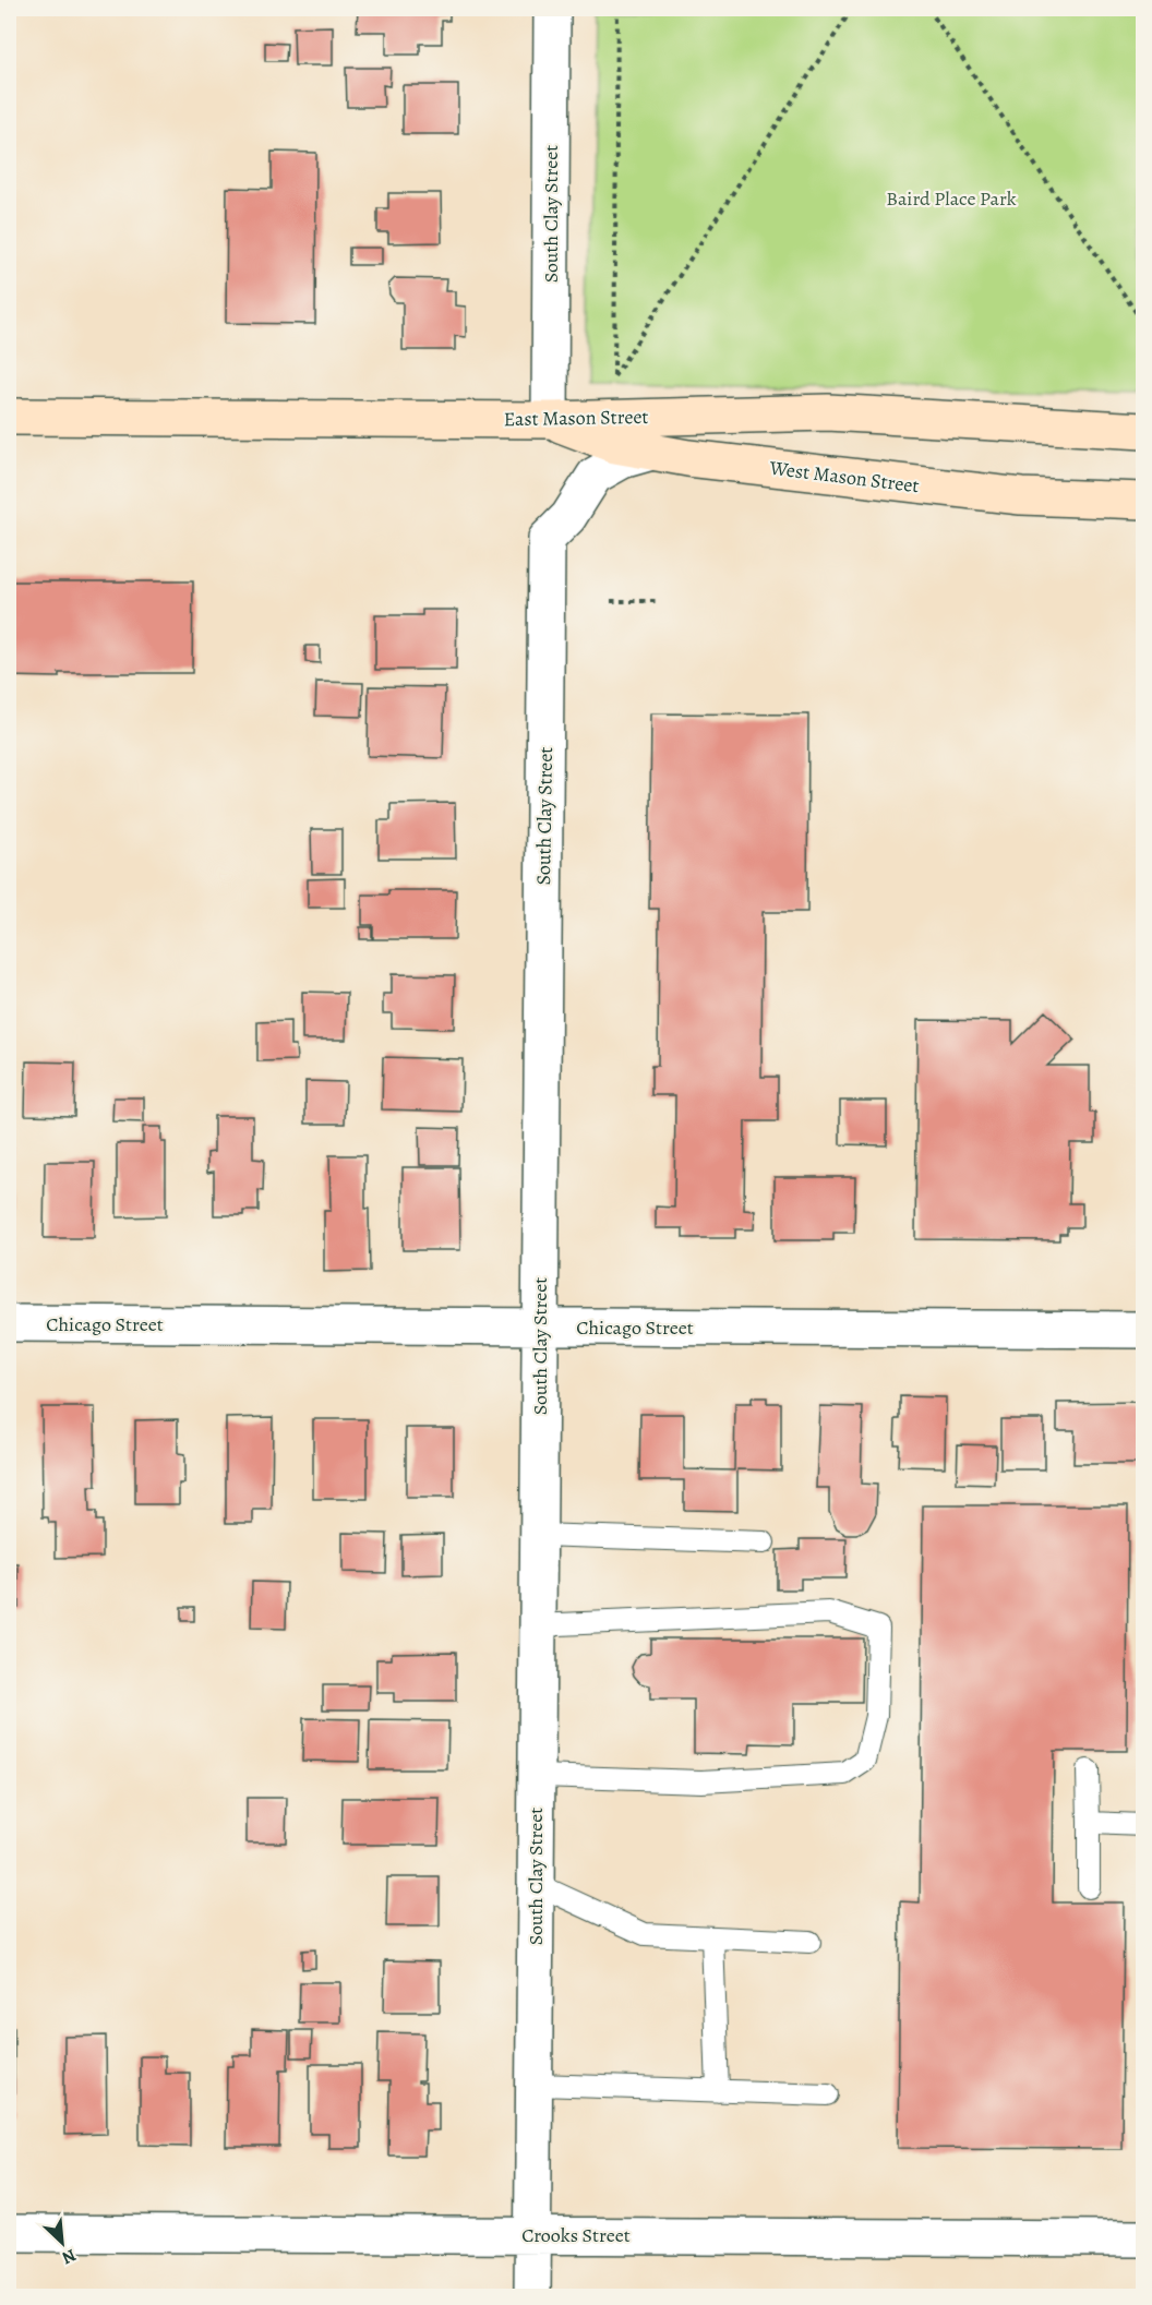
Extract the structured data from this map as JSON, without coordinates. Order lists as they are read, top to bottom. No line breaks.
{"streets":{"main road":["East Mason Street","West Mason Street"],"street":["South Clay Street","Chicago Street","Crooks Street"]},"crossings":[["South Clay Street","East Mason Street"],["South Clay Street","West Mason Street"],["South Clay Street","Chicago Street"],["South Clay Street","Crooks Street"],["East Mason Street","West Mason Street"]],"parks":["Baird Place Park"],"north":"bottom right"}
